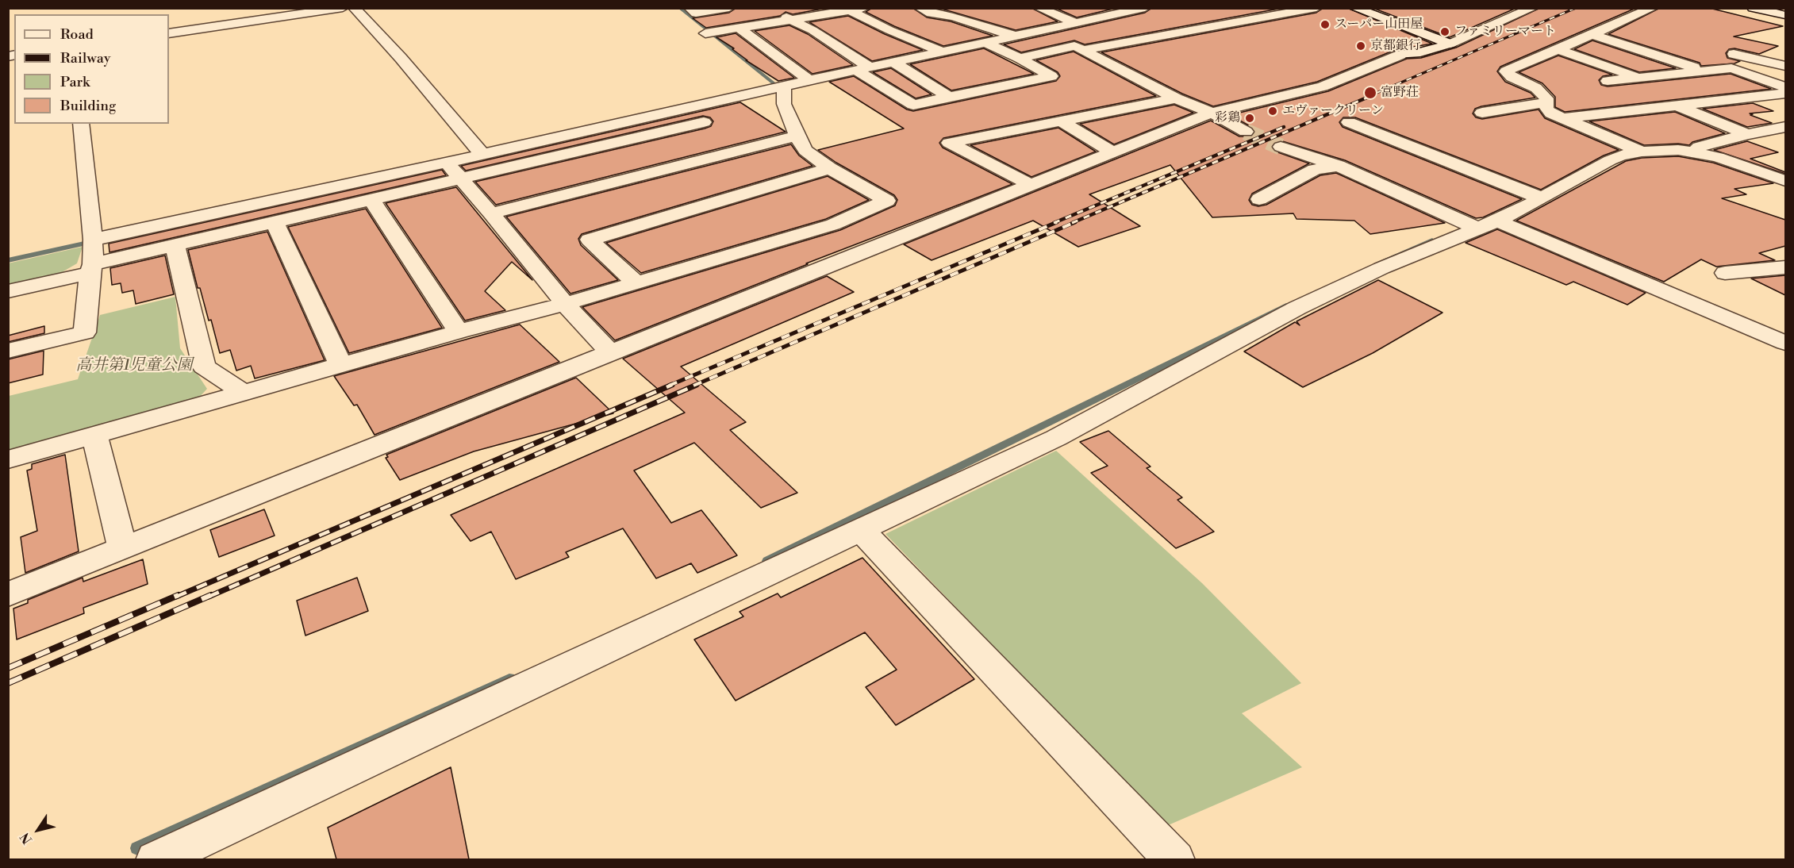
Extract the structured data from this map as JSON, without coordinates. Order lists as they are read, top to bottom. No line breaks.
{"parks":["高井第1児童公園"],"places":["スーパー山田屋","ファミリーマート","京都銀行","富野荘","エヴァークリーン","彩鶏"],"legend":["Road","Railway","Park","Building"],"north":"bottom left"}
